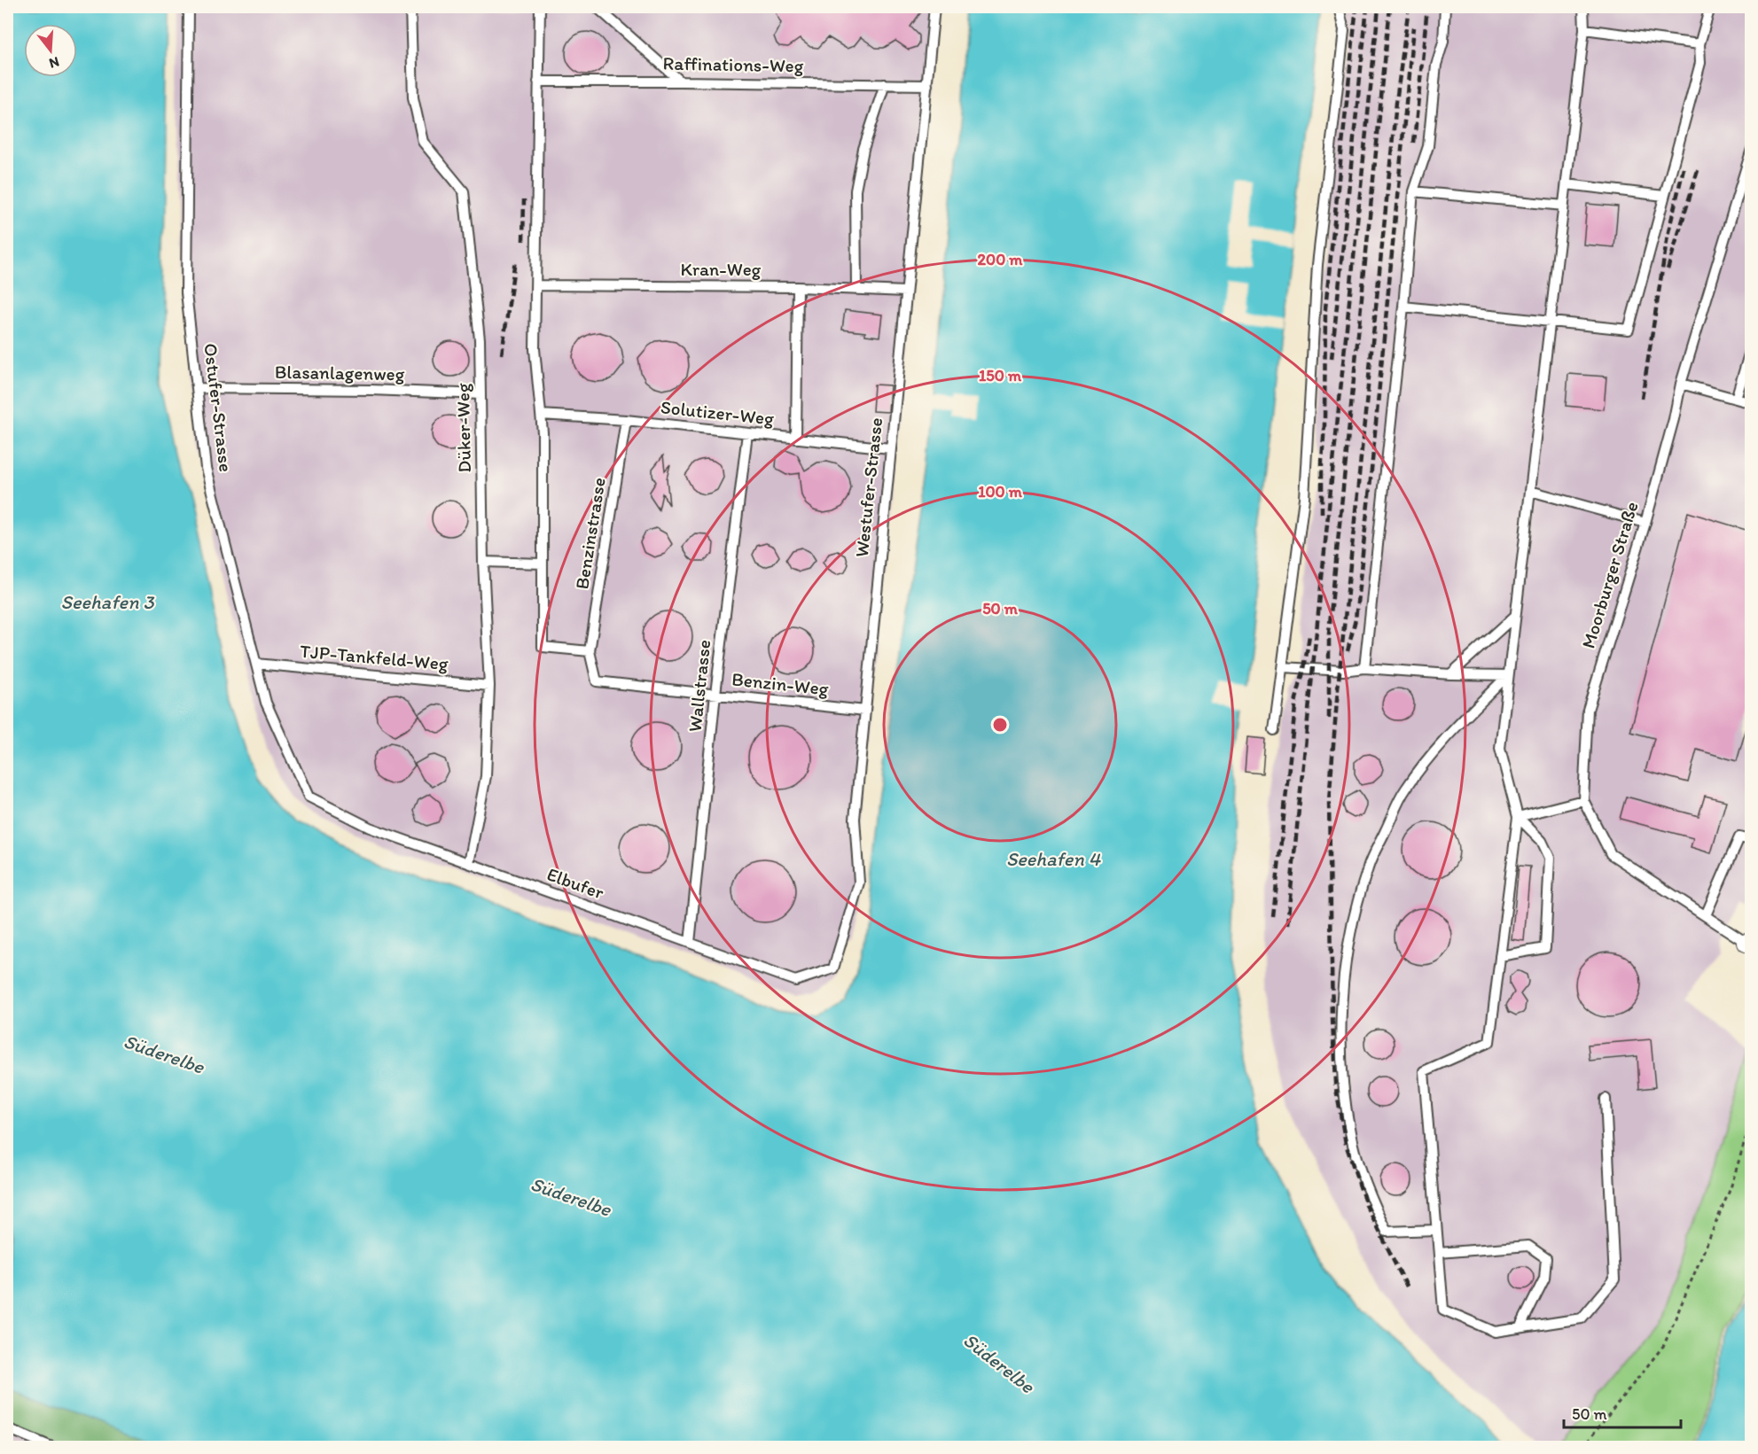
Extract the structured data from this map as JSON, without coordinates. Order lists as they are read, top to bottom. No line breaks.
{"streets":{"lane":["Raffinations-Weg","Kran-Weg","Blasanlagenweg","Ostufer-Strasse","Solutizer-Weg","Düker-Weg","Westufer-Strasse","Benzinstrasse","Moorburger Straße","TJP-Tankfeld-Weg","Benzin-Weg","Wallstrasse","Elbufer"]},"crossings":[["Raffinations-Weg","Westufer-Strasse"],["Kran-Weg","Westufer-Strasse"],["Blasanlagenweg","Ostufer-Strasse"],["Blasanlagenweg","Düker-Weg"],["Ostufer-Strasse","TJP-Tankfeld-Weg"],["Ostufer-Strasse","Elbufer"],["Solutizer-Weg","Westufer-Strasse"],["Solutizer-Weg","Benzinstrasse"],["Solutizer-Weg","Wallstrasse"],["Düker-Weg","TJP-Tankfeld-Weg"],["Düker-Weg","Elbufer"],["Westufer-Strasse","Benzin-Weg"],["Westufer-Strasse","Elbufer"],["Benzinstrasse","Benzin-Weg"],["Benzin-Weg","Wallstrasse"],["Wallstrasse","Elbufer"]],"water":["Seehafen 3","Seehafen 4","Süderelbe"],"scale_bar":"50 m","north":"bottom","rings":["200 m","150 m","100 m","50 m"]}
